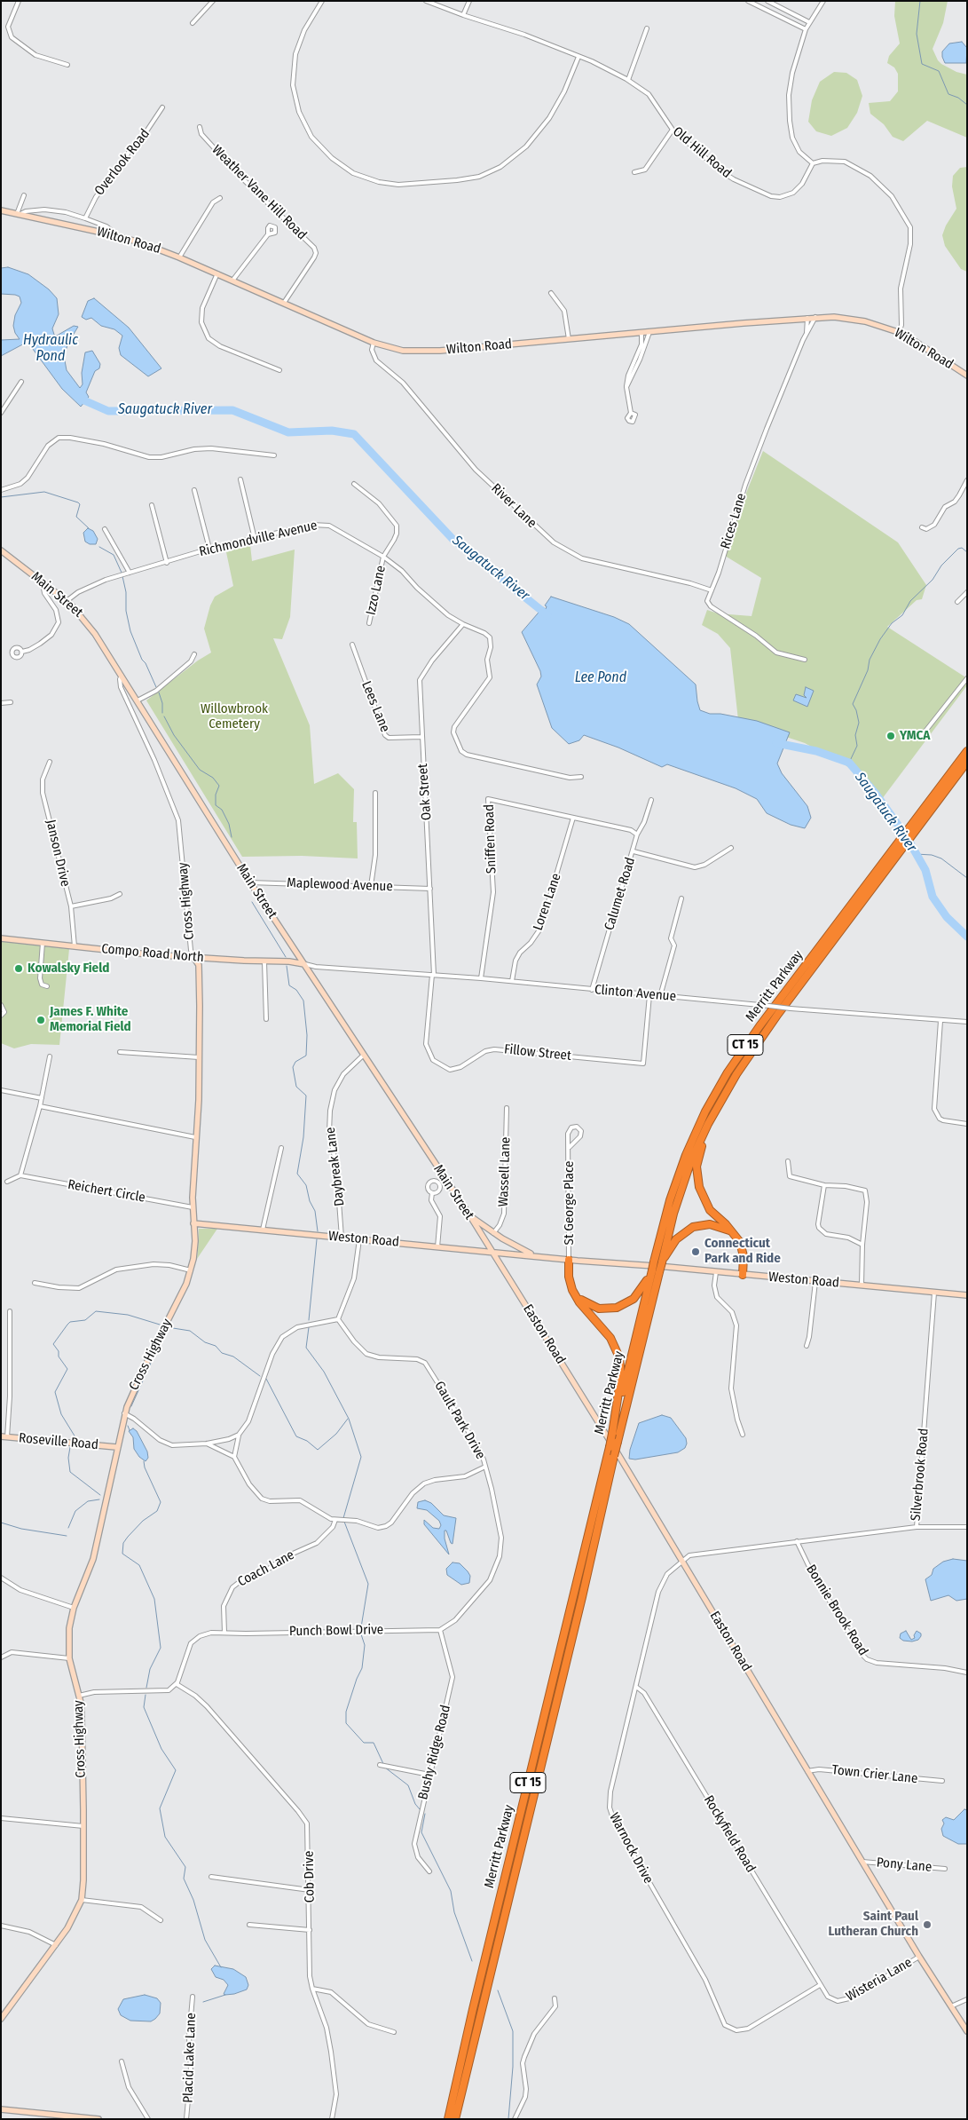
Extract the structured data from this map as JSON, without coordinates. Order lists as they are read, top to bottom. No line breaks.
{"streets":{"highway":["Merritt Parkway","CT 15"],"main road":["Wilton Road","Main Street","Cross Highway","Compo Road North","Weston Road","Easton Road","Roseville Road"],"street":["Old Hill Road","Overlook Road","Weather Vane Hill Road","River Lane","Rices Lane","Richmondville Avenue","Izzo Lane","Lees Lane","Oak Street","Sniffen Road","Janson Drive","Maplewood Avenue","Calumet Road","Loren Lane","Clinton Avenue","Fillow Street","Daybreak Lane","Wassell Lane","Reichert Circle","St George Place","Gault Park Drive","Silverbrook Road","Coach Lane","Bonnie Brook Road","Punch Bowl Drive","Bushy Ridge Road","Town Crier Lane","Rockyfield Road","Warnock Drive","Pony Lane","Cob Drive","Wisteria Lane","Placid Lake Lane"]},"crossings":[["Weather Vane Hill Road","Wilton Road"],["Wilton Road","River Lane"],["Wilton Road","Rices Lane"],["River Lane","Rices Lane"],["Richmondville Avenue","Izzo Lane"],["Richmondville Avenue","Main Street"],["Richmondville Avenue","Oak Street"],["Main Street","Maplewood Avenue"],["Main Street","Cross Highway"],["Main Street","Compo Road North"],["Main Street","Clinton Avenue"],["Main Street","Daybreak Lane"],["Main Street","Weston Road"],["Main Street","Easton Road"],["Lees Lane","Oak Street"],["Oak Street","Maplewood Avenue"],["Oak Street","Clinton Avenue"],["Oak Street","Fillow Street"],["Sniffen Road","Calumet Road"],["Sniffen Road","Loren Lane"],["Sniffen Road","Clinton Avenue"],["Janson Drive","Compo Road North"],["Calumet Road","Clinton Avenue"],["Cross Highway","Compo Road North"],["Cross Highway","Reichert Circle"],["Cross Highway","Weston Road"],["Cross Highway","Roseville Road"],["Loren Lane","Clinton Avenue"],["Compo Road North","Clinton Avenue"],["Clinton Avenue","Fillow Street"],["Daybreak Lane","Weston Road"],["Wassell Lane","Weston Road"],["St George Place","Weston Road"],["Weston Road","Easton Road"],["Weston Road","Silverbrook Road"],["Easton Road","Silverbrook Road"],["Easton Road","Town Crier Lane"],["Easton Road","Warnock Drive"],["Easton Road","Pony Lane"],["Easton Road","Wisteria Lane"],["Gault Park Drive","Coach Lane"],["Silverbrook Road","Bonnie Brook Road"],["Silverbrook Road","Warnock Drive"],["Coach Lane","Punch Bowl Drive"],["Punch Bowl Drive","Bushy Ridge Road"],["Punch Bowl Drive","Cob Drive"],["Rockyfield Road","Warnock Drive"],["Rockyfield Road","Wisteria Lane"],["Warnock Drive","Wisteria Lane"]],"water":["Hydraulic Pond","Saugatuck River","Lee Pond"],"parks":["Willowbrook Cemetery"],"places":["YMCA","Kowalsky Field","James F. White Memorial Field","Connecticut Park and Ride","Saint Paul Lutheran Church"]}
